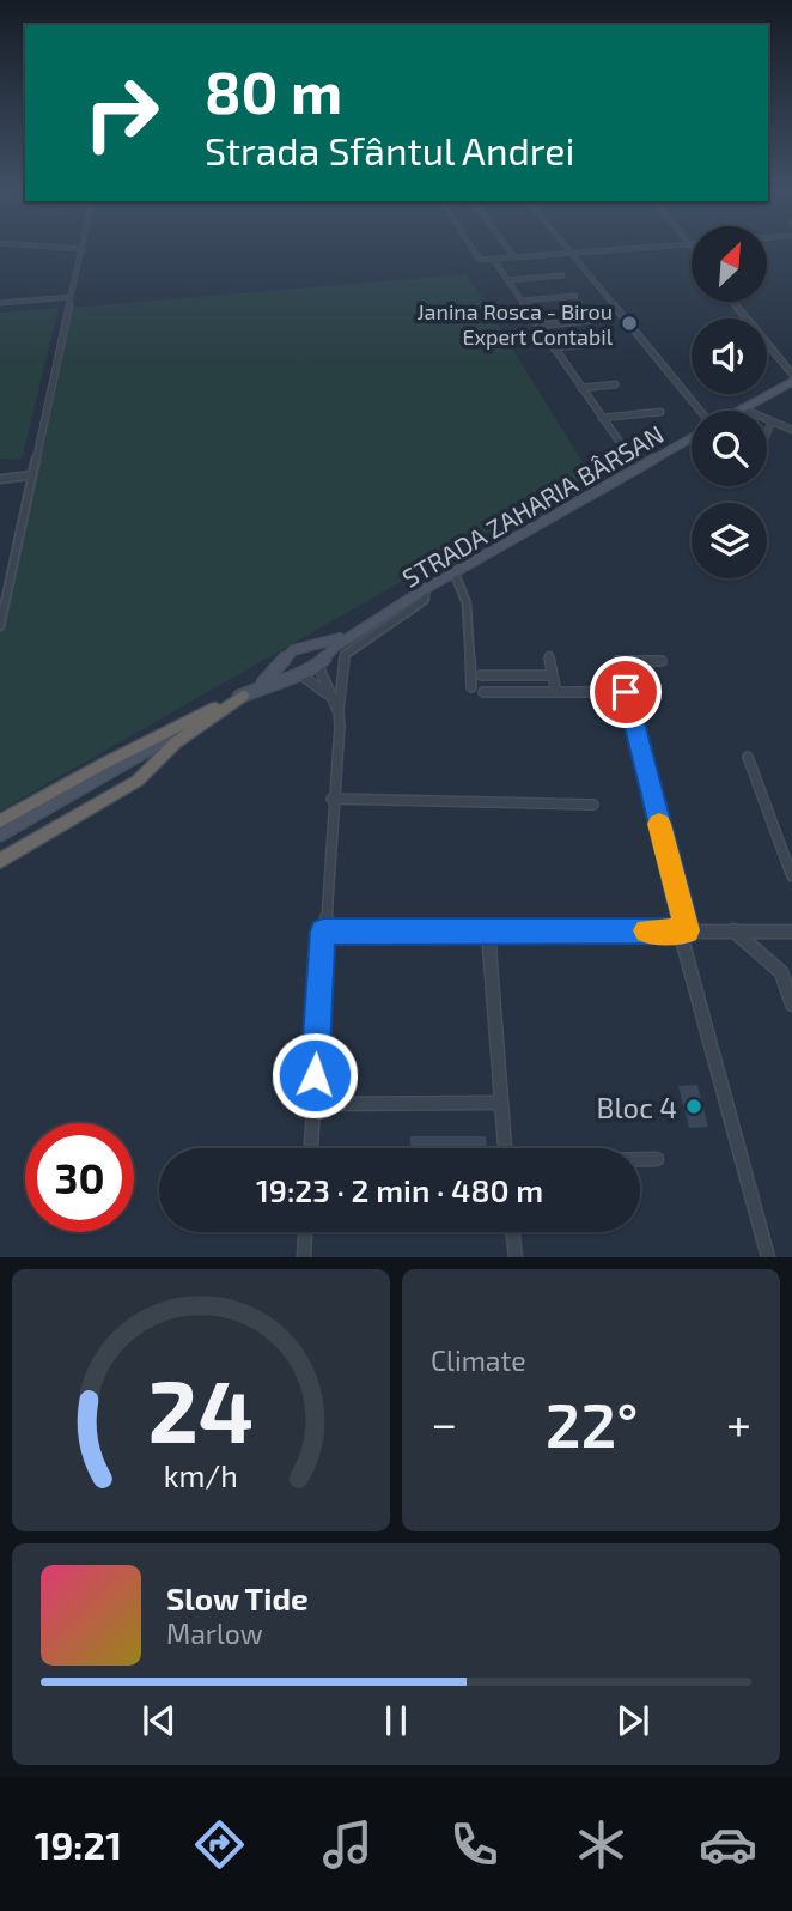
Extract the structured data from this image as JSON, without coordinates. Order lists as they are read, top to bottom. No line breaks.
{"streets":{"main road":["STRADA ZAHARIA BÂRSAN"]},"places":["Janina Rosca - Birou Expert Contabil","Bloc 4"],"north":"top right","page":{"turn":["80 m","Strada Sfântul Andrei"],"limit":"30","trip":"19:23 · 2 min · 480 m","tile":"Climate","heat":["−","22°","+"],"song":["Slow Tide","Marlow"],"tabs":"19:21","gauge":["24","km/h"]}}
